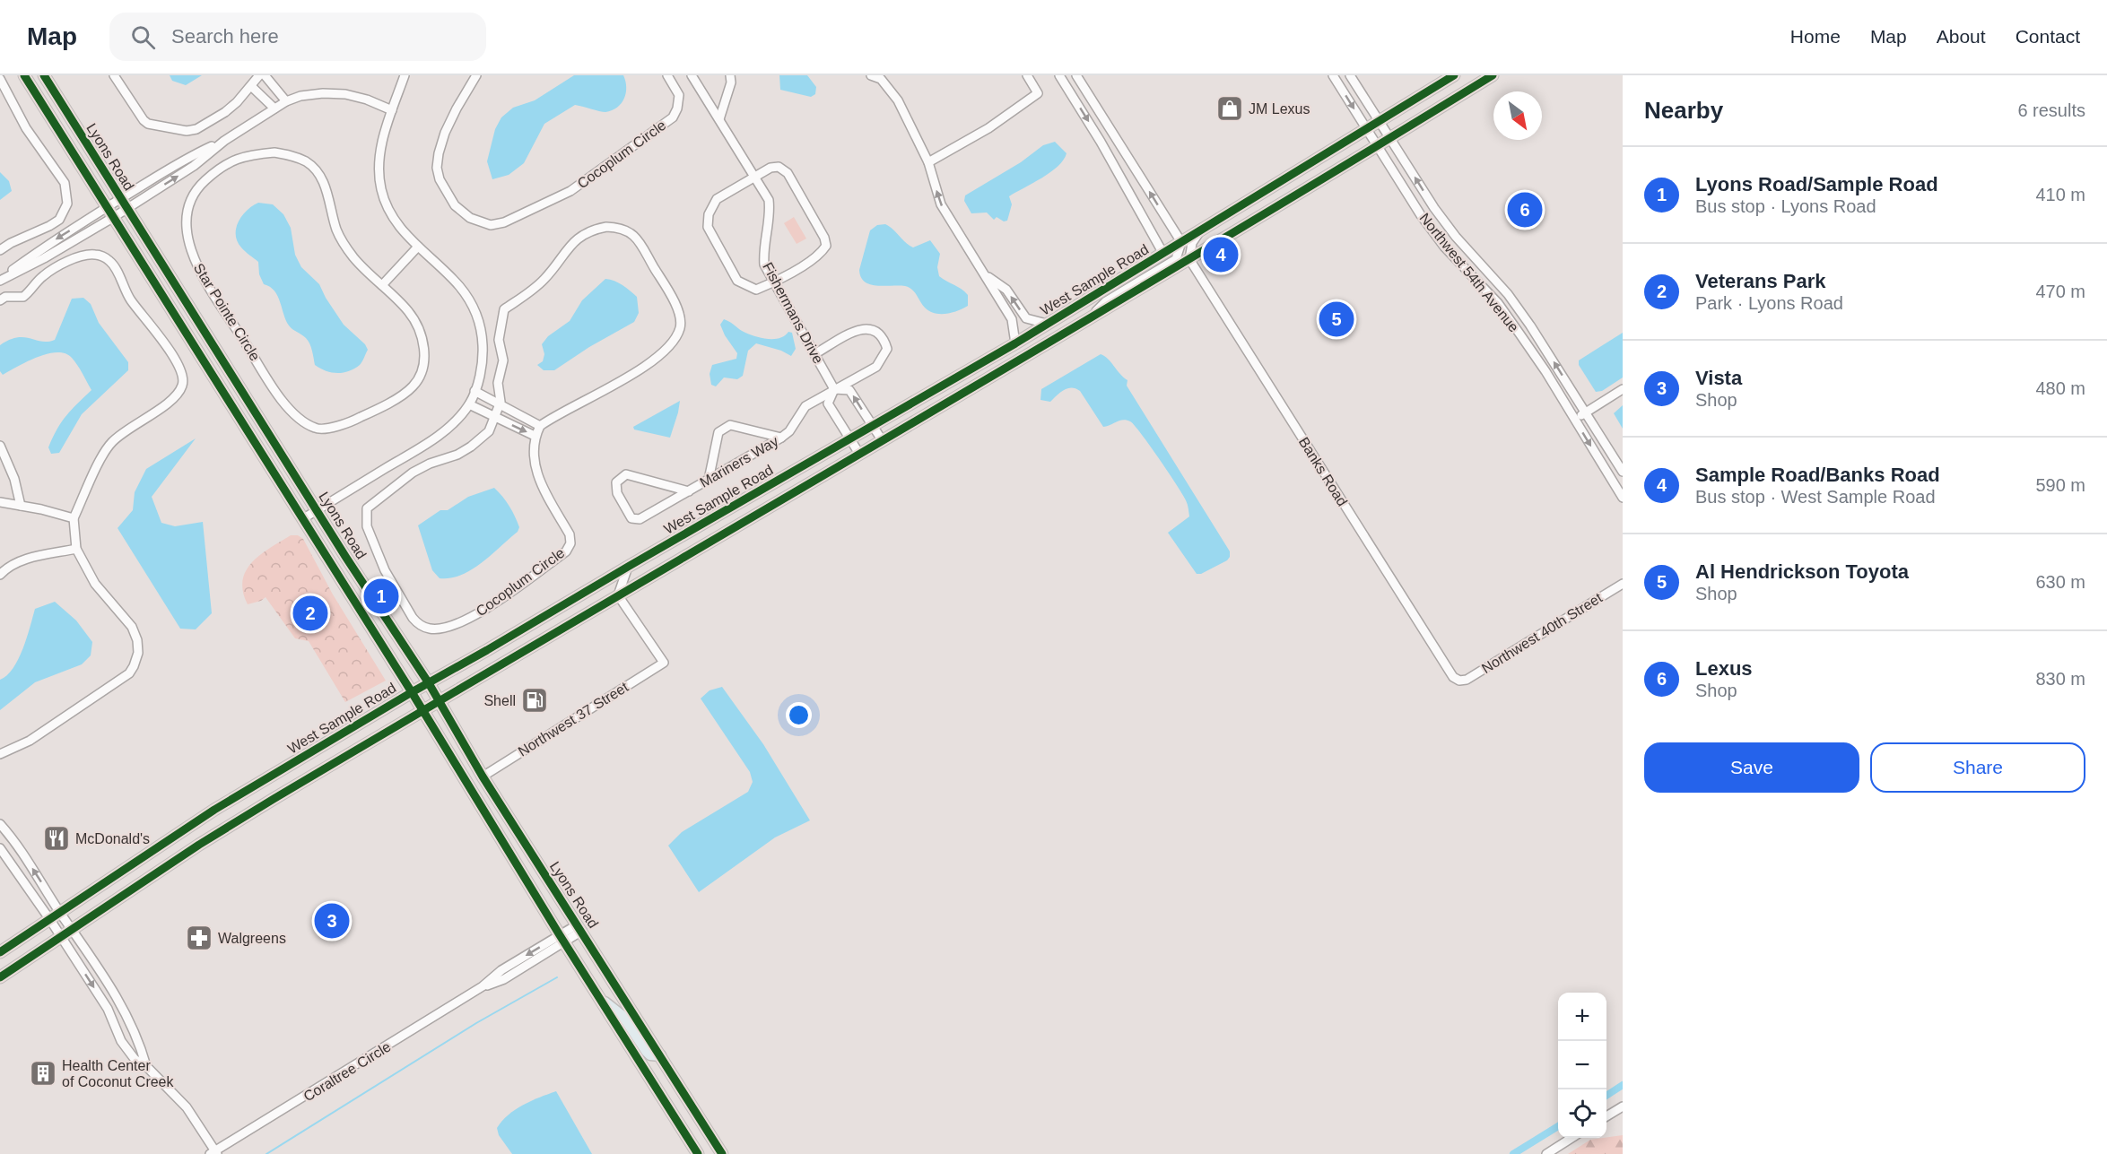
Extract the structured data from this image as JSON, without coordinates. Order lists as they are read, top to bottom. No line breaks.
{"streets":{"main road":["Lyons Road","West Sample Road"],"street":["Cocoplum Circle","Northwest 54th Avenue","Star Pointe Circle","Fishermans Drive","Mariners Way","Banks Road","Northwest 40th Street","Northwest 37 Street","Coraltree Circle"]},"crossings":[["Lyons Road","West Sample Road"],["Lyons Road","Northwest 37 Street"],["Lyons Road","Coraltree Circle"],["Northwest 54th Avenue","West Sample Road"],["Fishermans Drive","Mariners Way"],["Banks Road","Northwest 40th Street"]],"places":{"shop":["JM Lexus"],"fuel station":["Shell"],"restaurant":["McDonald's"],"pharmacy":["Walgreens"],"building":["Health Center of Coconut Creek"]},"north":"bottom right","page":{"header":"Map","search":"Search here","nav":["Home","Map","About","Contact"],"heading":["Nearby","6 results"],"list":[{"mark":"1","name":"Lyons Road/Sample Road","note":"Bus stop · Lyons Road","value":"410 m"},{"mark":"2","name":"Veterans Park","note":"Park · Lyons Road","value":"470 m"},{"mark":"3","name":"Vista","note":"Shop","value":"480 m"},{"mark":"4","name":"Sample Road/Banks Road","note":"Bus stop · West Sample Road","value":"590 m"},{"mark":"5","name":"Al Hendrickson Toyota","note":"Shop","value":"630 m"},{"mark":"6","name":"Lexus","note":"Shop","value":"830 m"}],"pins":["6","4","5","1","2","3"],"buttons":["Save","Share"],"map_buttons":["+","−"]}}
